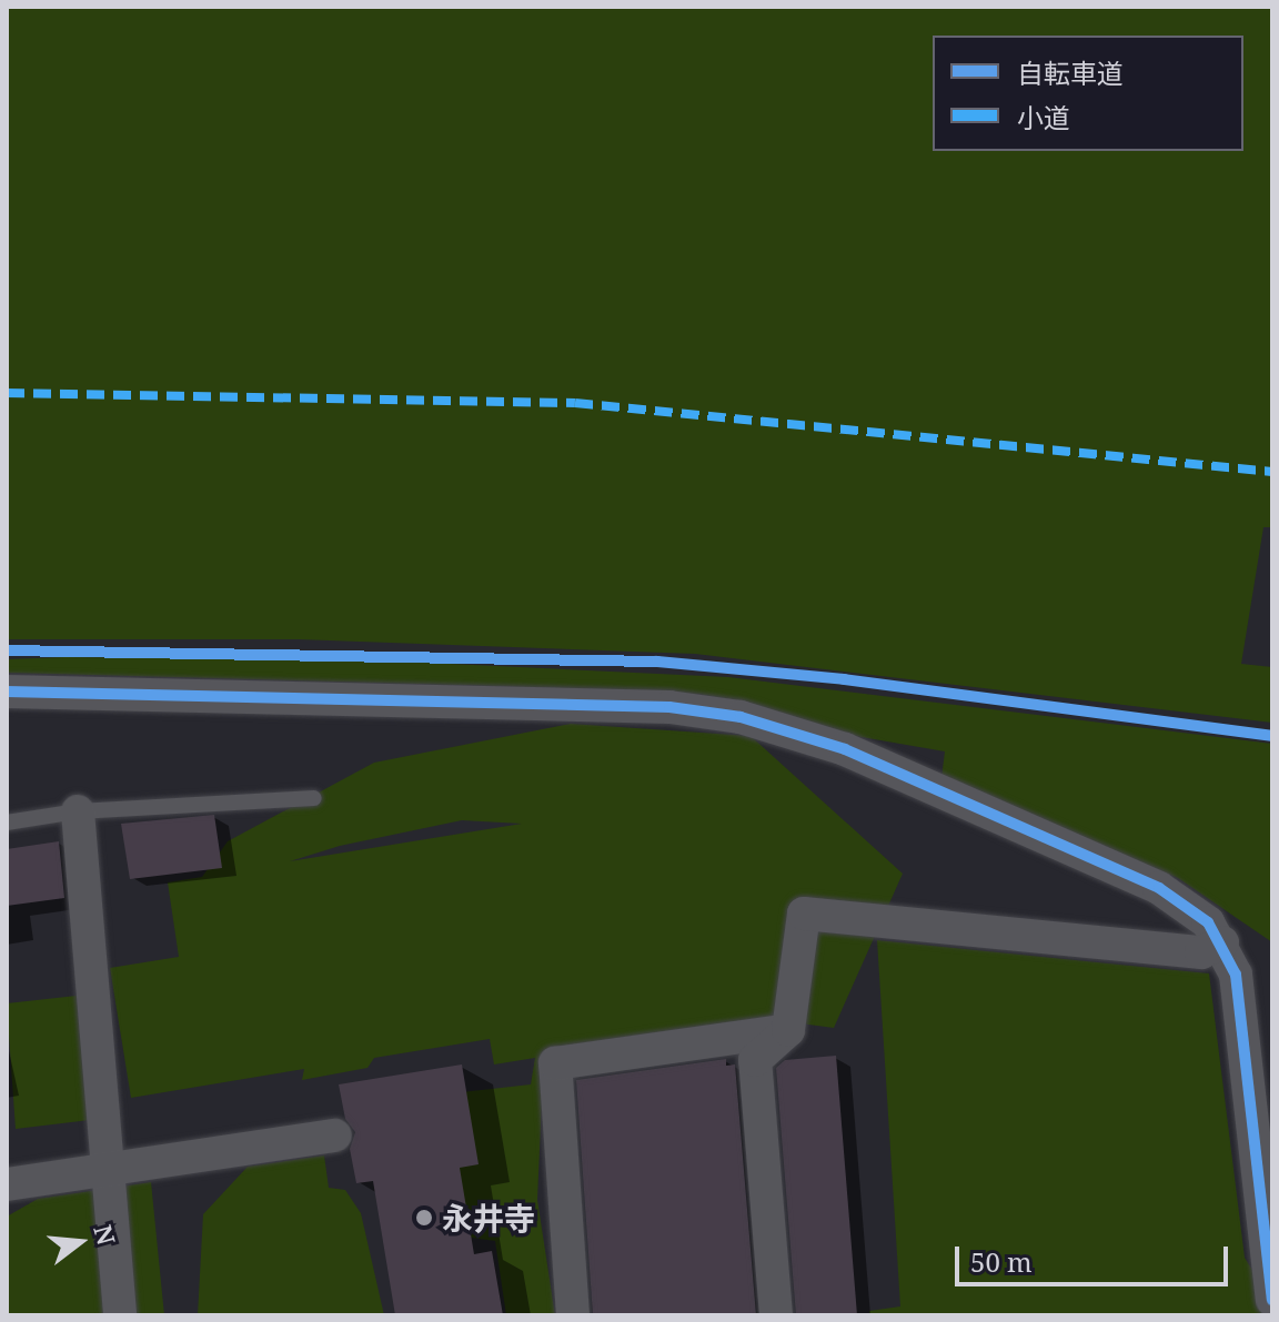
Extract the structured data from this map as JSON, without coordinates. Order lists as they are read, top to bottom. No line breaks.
{"places":["永井寺"],"legend":["自転車道","小道"],"scale_bar":"50 m","north":"right"}
